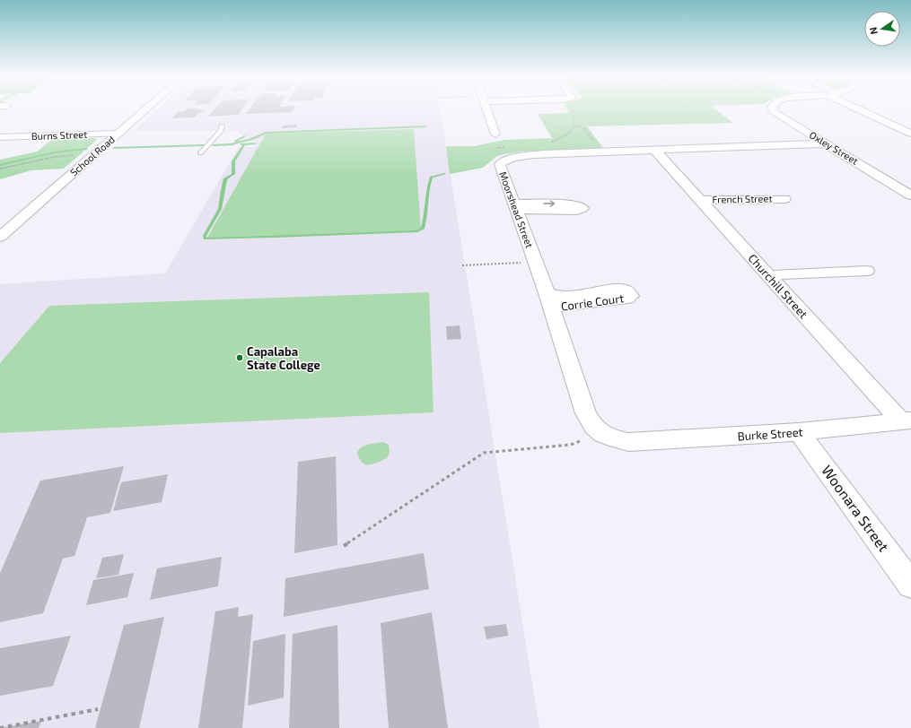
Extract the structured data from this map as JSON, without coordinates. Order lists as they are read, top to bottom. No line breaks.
{"streets":{"street":["Burns Street","Oxley Street","School Road","French Street","Moorshead Street","Churchill Street","Burke Street","Woonara Street"]},"crossings":[["Burns Street","School Road"],["Oxley Street","Moorshead Street"],["French Street","Churchill Street"],["Moorshead Street","Churchill Street"],["Moorshead Street","Burke Street"],["Churchill Street","Burke Street"],["Burke Street","Woonara Street"]],"places":["Capalaba State College"],"north":"left"}
